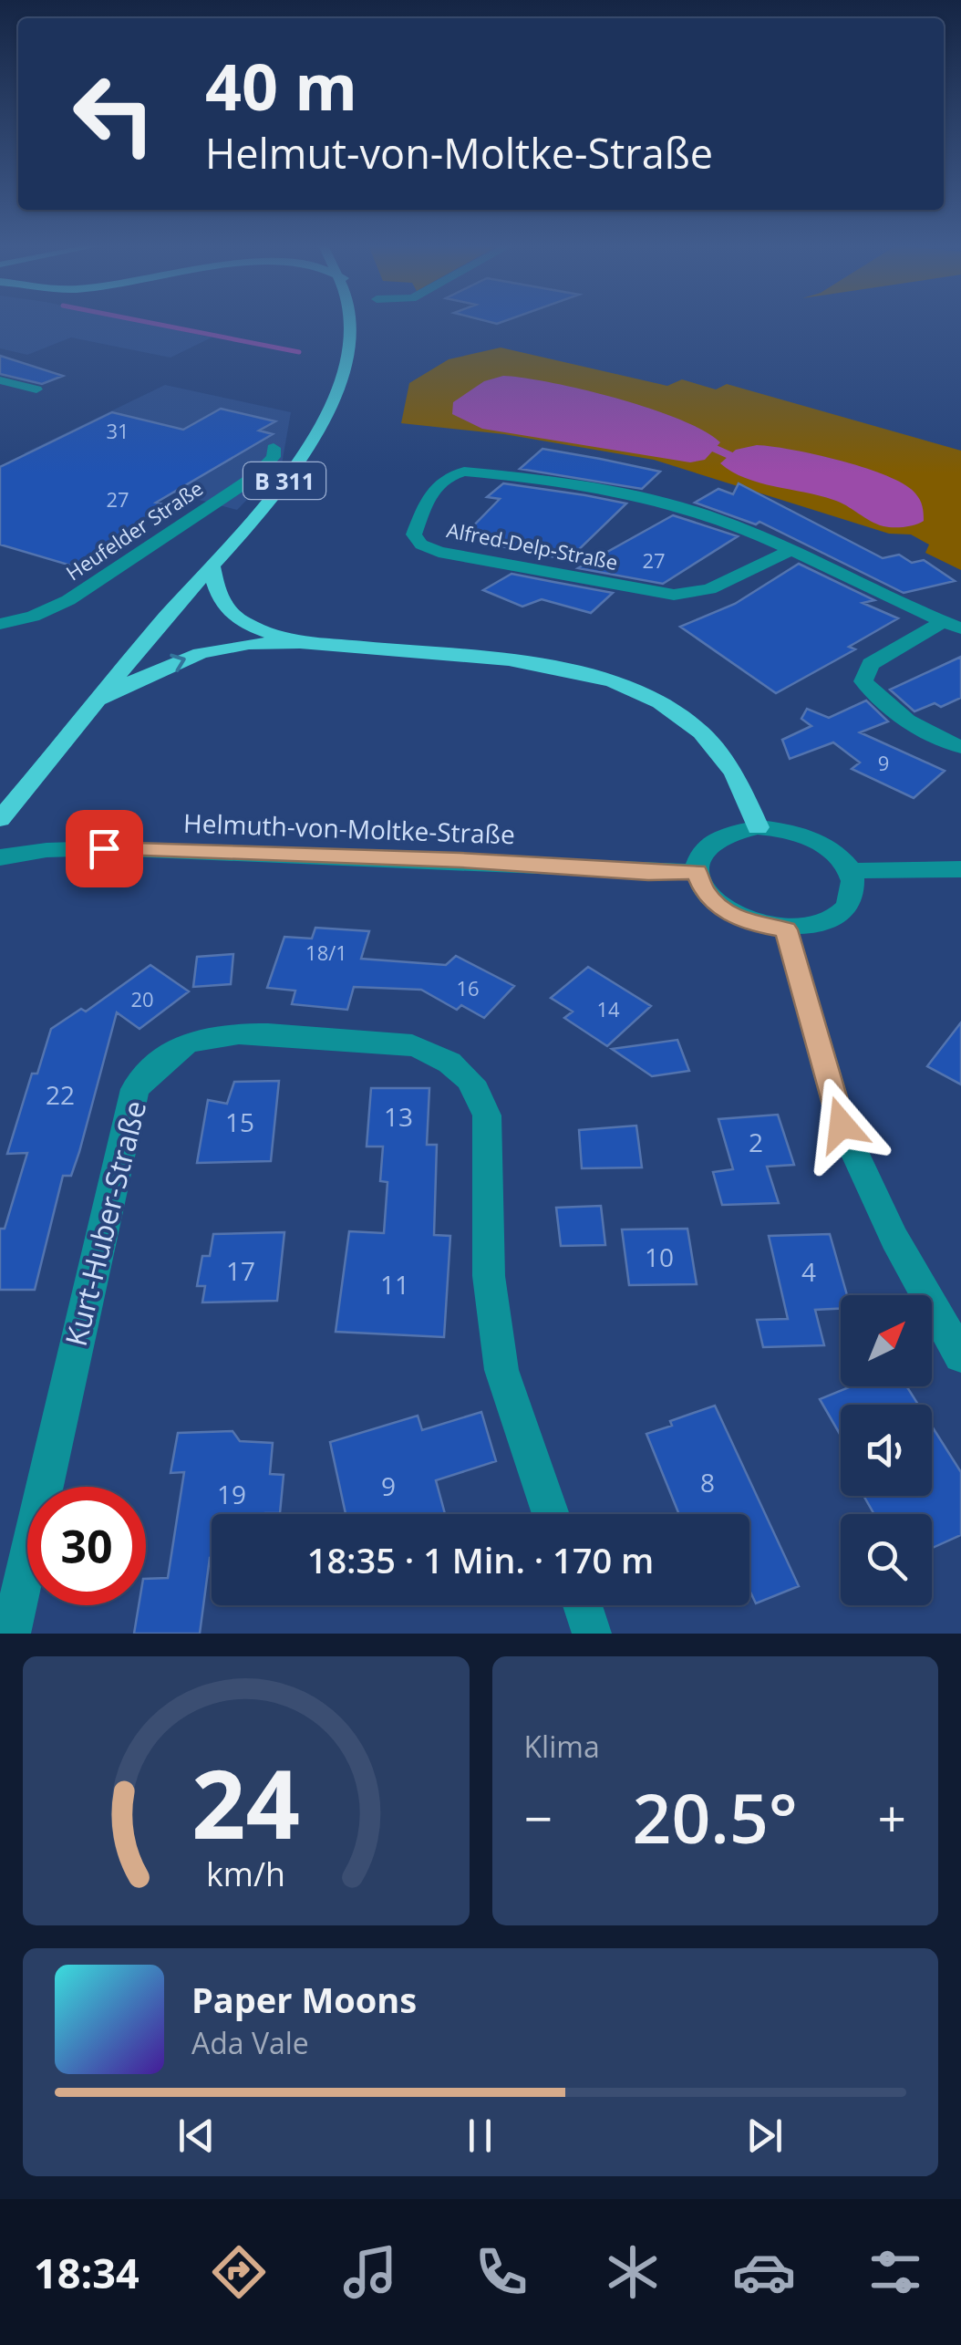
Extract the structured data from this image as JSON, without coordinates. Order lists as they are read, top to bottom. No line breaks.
{"streets":{"main road":["B 311"],"street":["Heufelder Straße","Alfred-Delp-Straße","Helmuth-von-Moltke-Straße","Kurt-Huber-Straße"]},"house_numbers":["31","27","27","9","18/1","16","20","14","22","13","15","2","10","17","4","11","8","9","19"],"north":"top right","page":{"turn":["40 m","Helmut-von-Moltke-Straße"],"limit":"30","trip":"18:35 · 1 Min. · 170 m","tile":"Klima","heat":["−","20.5°","+"],"song":["Paper Moons","Ada Vale"],"tabs":"18:34","gauge":["24","km/h"]}}
